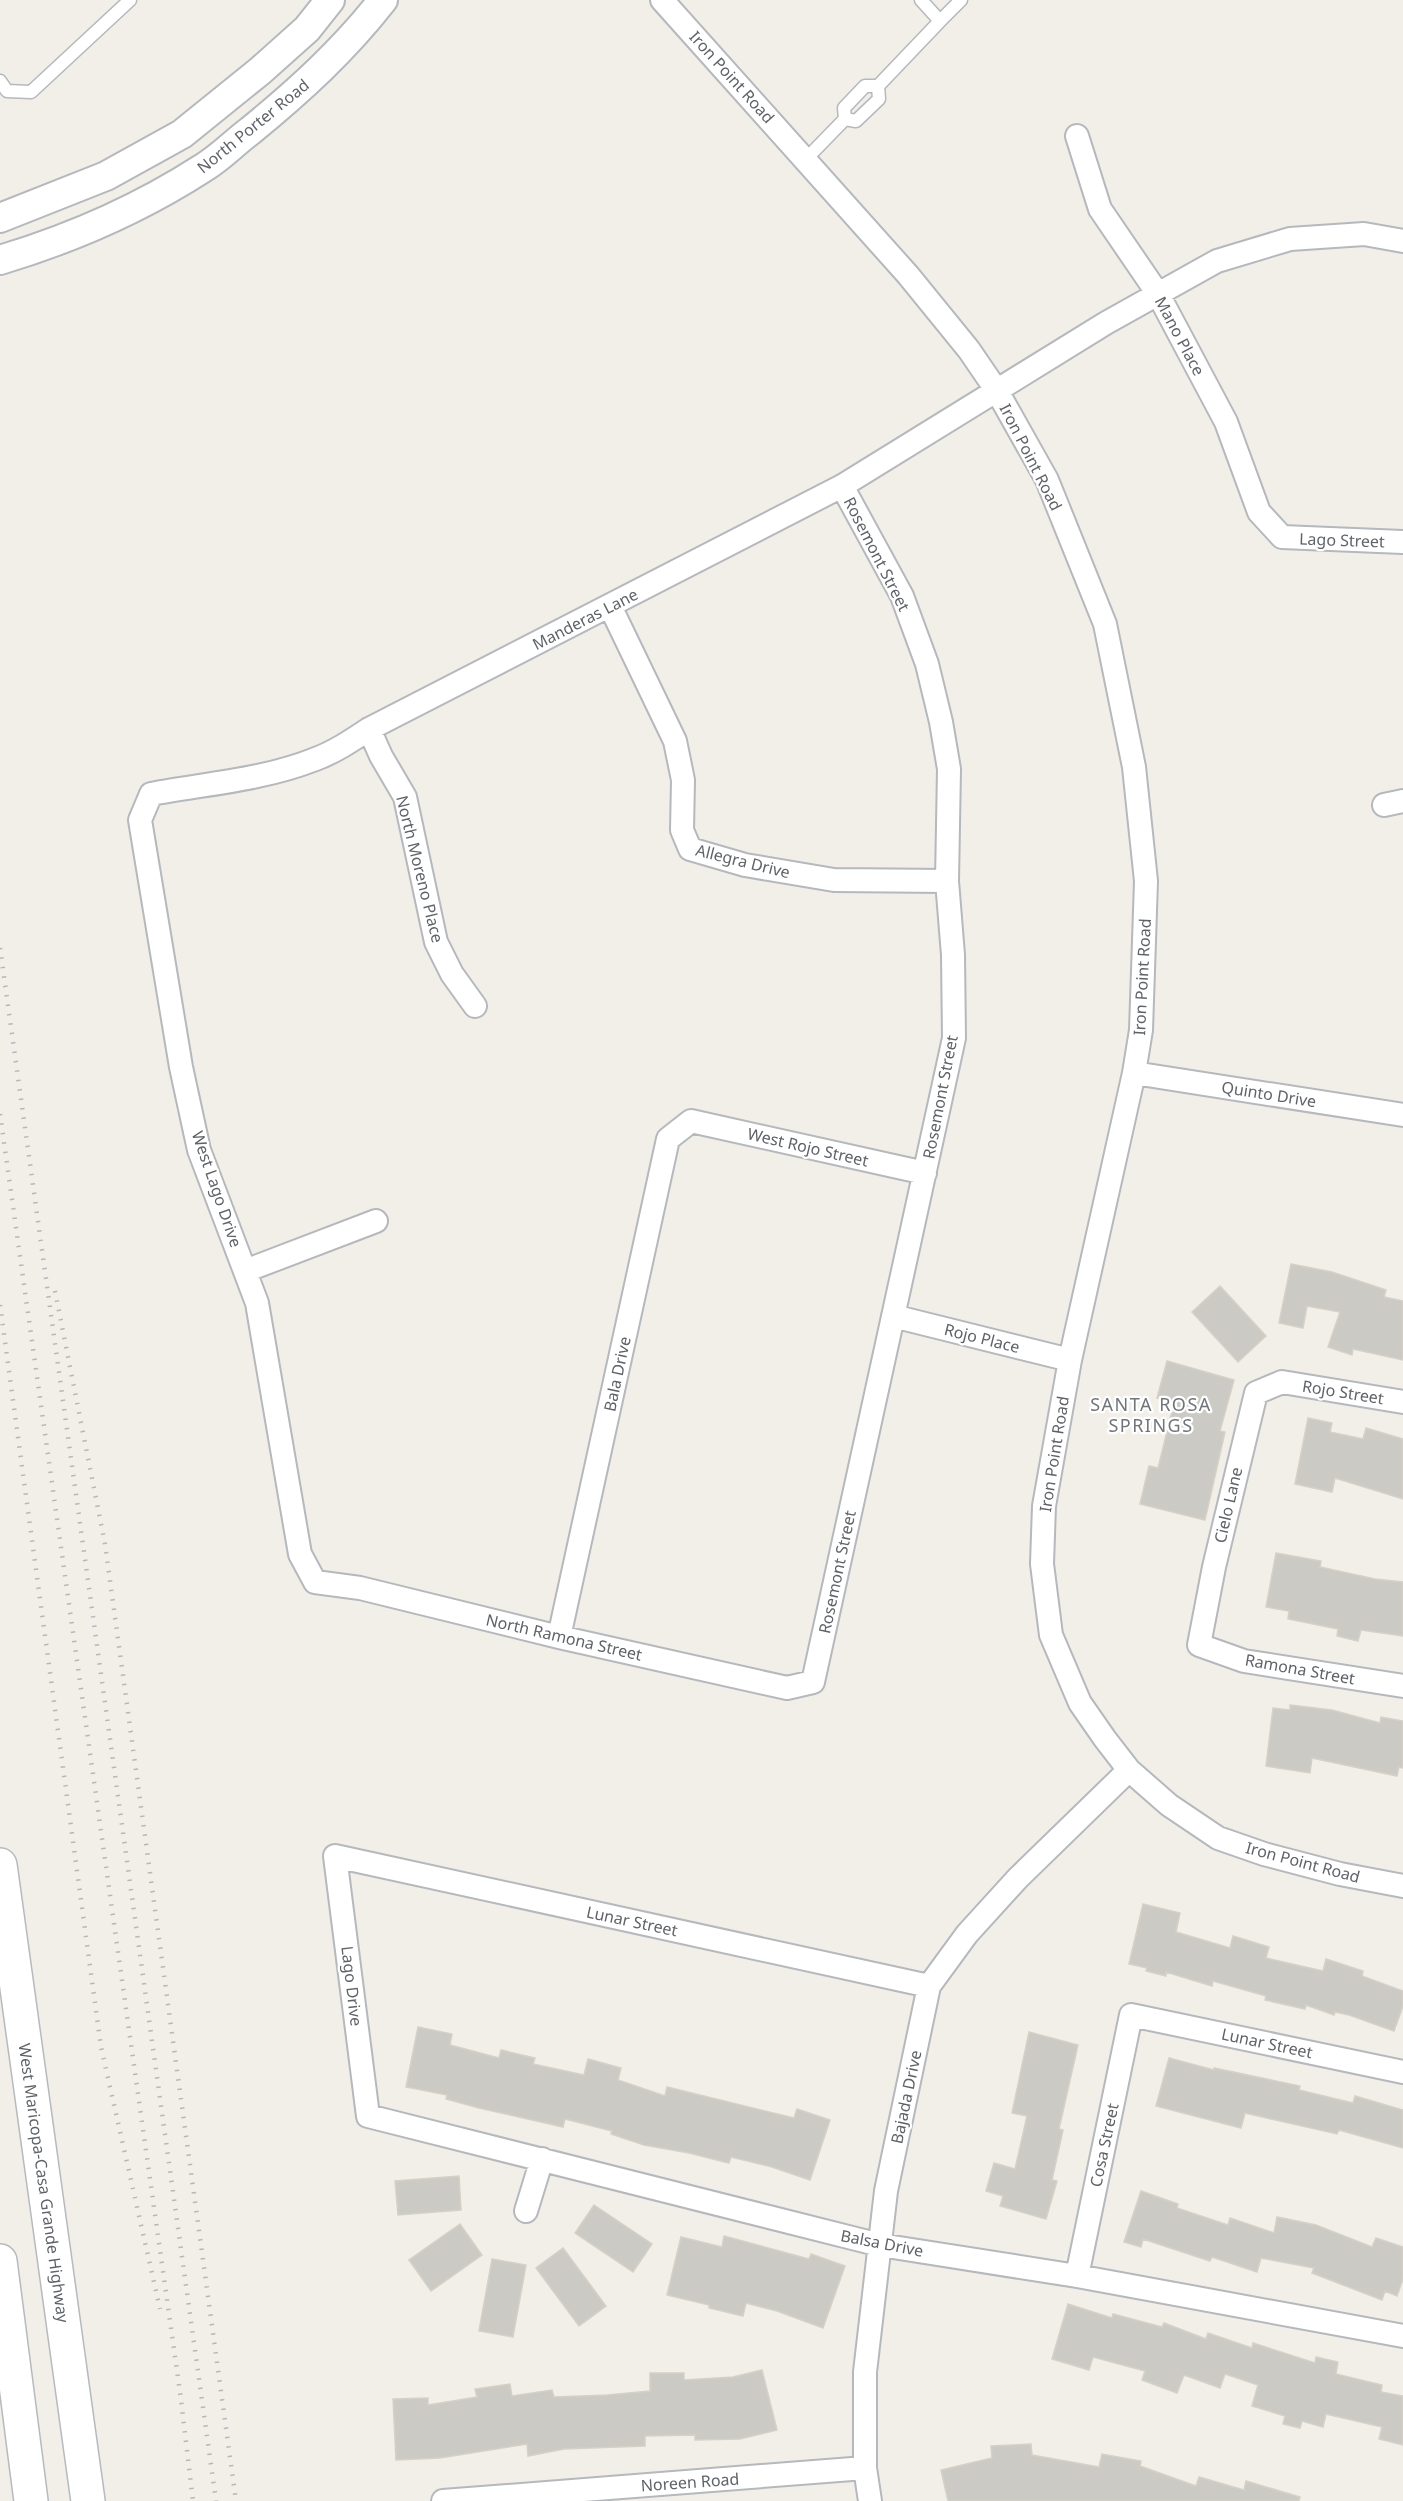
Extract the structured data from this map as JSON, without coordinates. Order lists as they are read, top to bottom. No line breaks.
{"streets":{"main road":["West Maricopa-Casa Grande Highway"],"street":["Iron Point Road","North Porter Road","Mano Place","Lago Street","Rosemont Street","Manderas Lane","Allegra Drive","North Moreno Place","Quinto Drive","West Rojo Street","West Lago Drive","Rojo Place","Bala Drive","Rojo Street","Cielo Lane","North Ramona Street","Ramona Street","Lunar Street","Lago Drive","Bajada Drive","Cosa Street","Balsa Drive","Noreen Road"]},"crossings":[["Iron Point Road","Manderas Lane"],["Iron Point Road","Quinto Drive"],["Iron Point Road","Rojo Place"],["Iron Point Road","Bajada Drive"],["Mano Place","Lago Street"],["Mano Place","Manderas Lane"],["Rosemont Street","Manderas Lane"],["Rosemont Street","Allegra Drive"],["Rosemont Street","West Rojo Street"],["Rosemont Street","Rojo Place"],["Rosemont Street","North Ramona Street"],["Manderas Lane","Allegra Drive"],["Manderas Lane","North Moreno Place"],["Manderas Lane","West Lago Drive"],["West Rojo Street","Bala Drive"],["West Lago Drive","North Ramona Street"],["Bala Drive","North Ramona Street"],["Rojo Street","Cielo Lane"],["Cielo Lane","Ramona Street"],["Lunar Street","Lago Drive"],["Lunar Street","Bajada Drive"],["Lunar Street","Cosa Street"],["Lago Drive","Balsa Drive"],["Bajada Drive","Balsa Drive"],["Bajada Drive","Noreen Road"],["Cosa Street","Balsa Drive"]],"districts":["SANTA ROSA SPRINGS"]}
